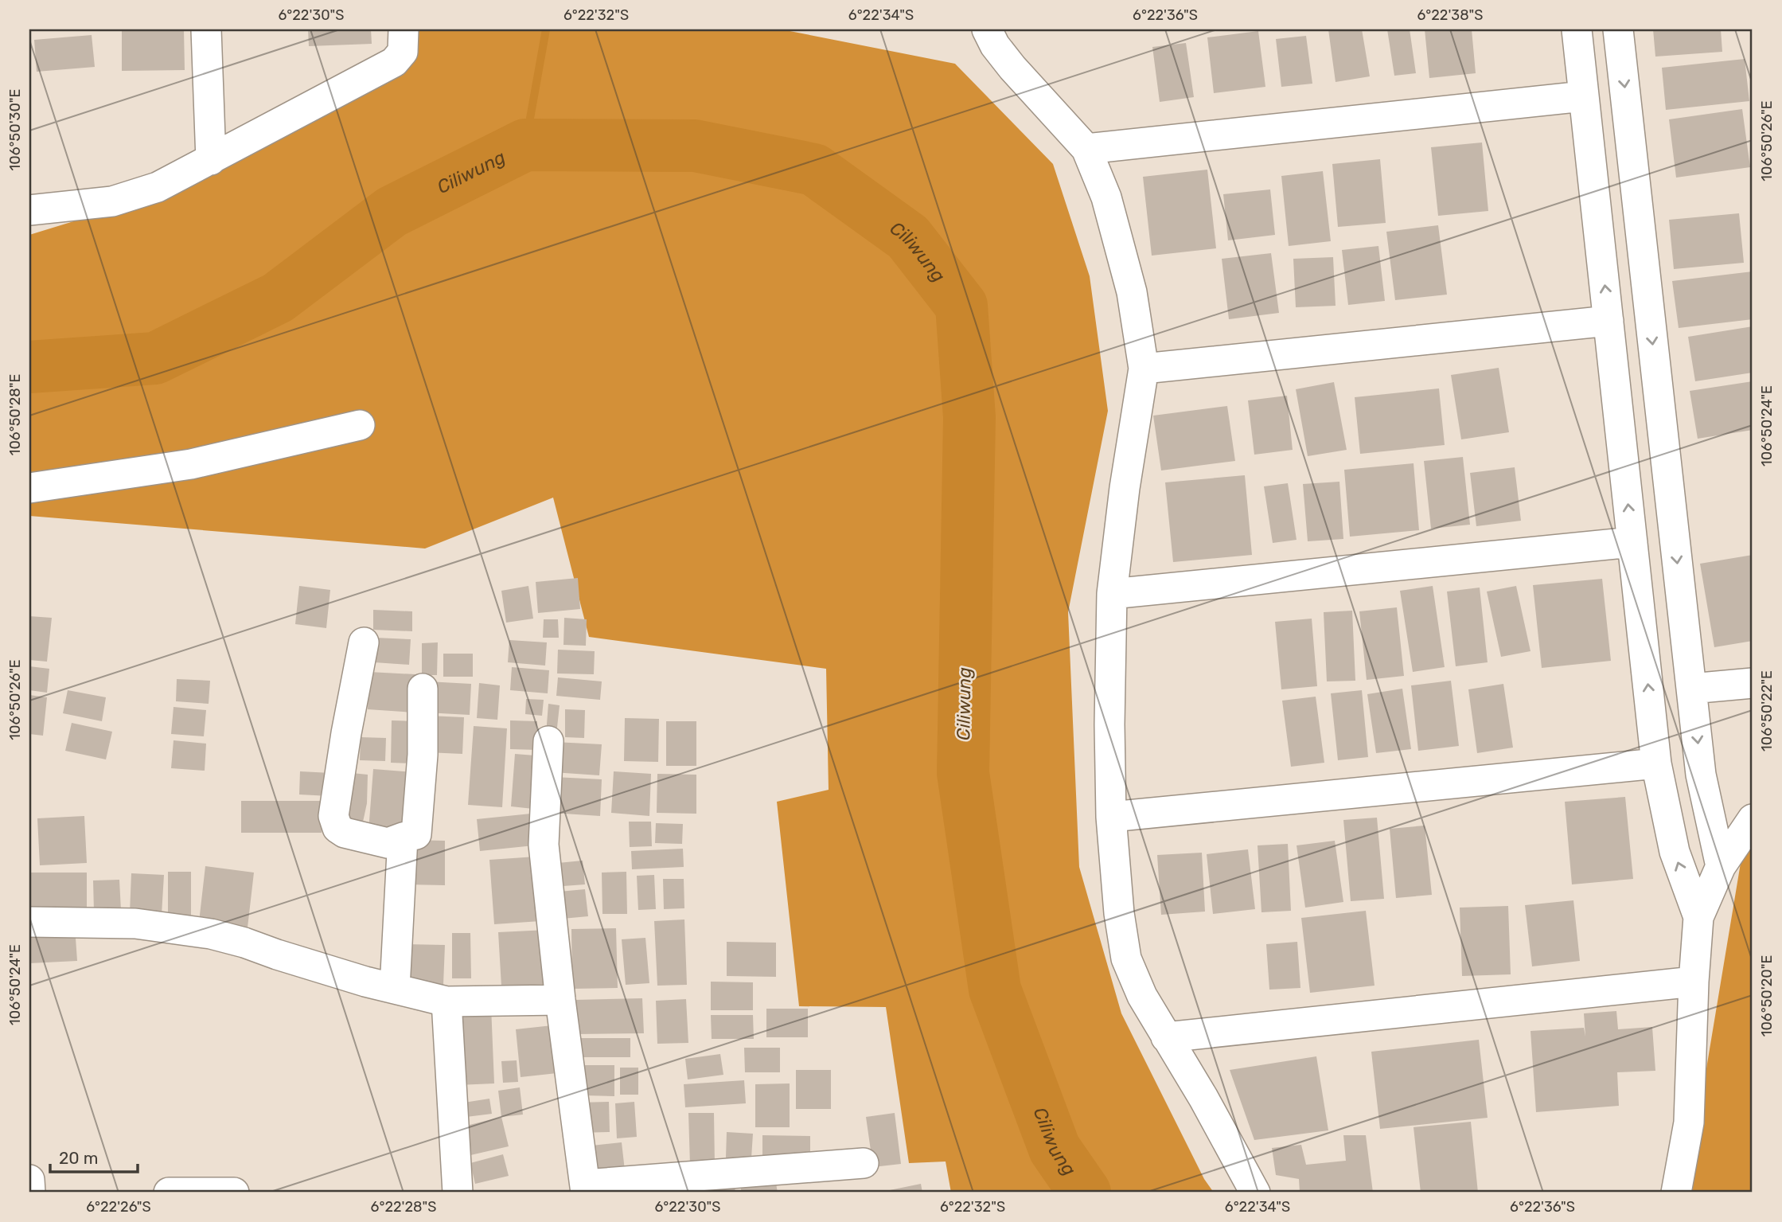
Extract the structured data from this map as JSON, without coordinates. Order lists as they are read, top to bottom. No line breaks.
{"water":["Ciliwung"],"scale_bar":"20 m","coordinates":["6°22'30\"S","6°22'32\"S","6°22'34\"S","6°22'36\"S","6°22'38\"S","106°50'30\"E","106°50'26\"E","106°50'28\"E","106°50'24\"E","106°50'22\"E","106°50'20\"E","6°22'26\"S","6°22'28\"S"]}
